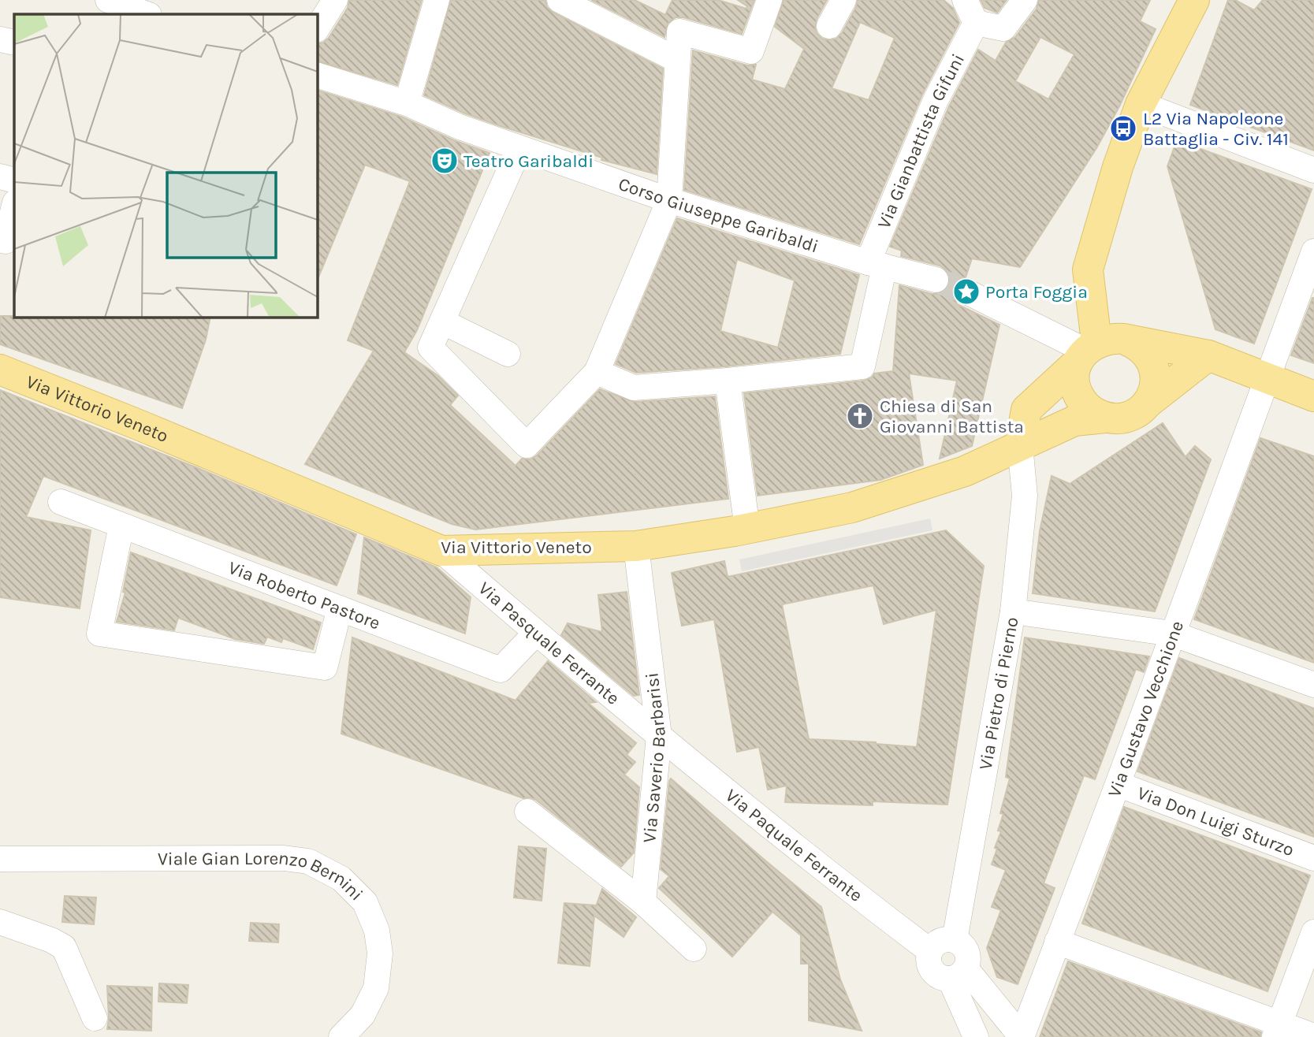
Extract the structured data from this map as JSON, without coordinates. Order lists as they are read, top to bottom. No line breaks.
{"streets":{"main road":["Via Vittorio Veneto"],"street":["Via Gianbattista Gifuni","Corso Giuseppe Garibaldi","Via Roberto Pastore","Via Pasquale Ferrante","Via Pietro di Pierno","Via Gustavo Vecchione","Via Saverio Barbarisi","Via Don Luigi Sturzo","Via Paquale Ferrante","Viale Gian Lorenzo Bernini"]},"crossings":[["Via Gianbattista Gifuni","Corso Giuseppe Garibaldi"],["Via Vittorio Veneto","Via Pasquale Ferrante"],["Via Vittorio Veneto","Via Pietro di Pierno"],["Via Vittorio Veneto","Via Saverio Barbarisi"],["Via Roberto Pastore","Via Pasquale Ferrante"],["Via Pasquale Ferrante","Via Saverio Barbarisi"],["Via Pasquale Ferrante","Via Paquale Ferrante"],["Via Pietro di Pierno","Via Paquale Ferrante"],["Via Gustavo Vecchione","Via Don Luigi Sturzo"],["Via Saverio Barbarisi","Via Paquale Ferrante"]],"places":{"bus stop":["L2 Via Napoleone Battaglia - Civ. 141"],"theatre":["Teatro Garibaldi"],"place":["Porta Foggia"],"church":["Chiesa di San Giovanni Battista"]}}
